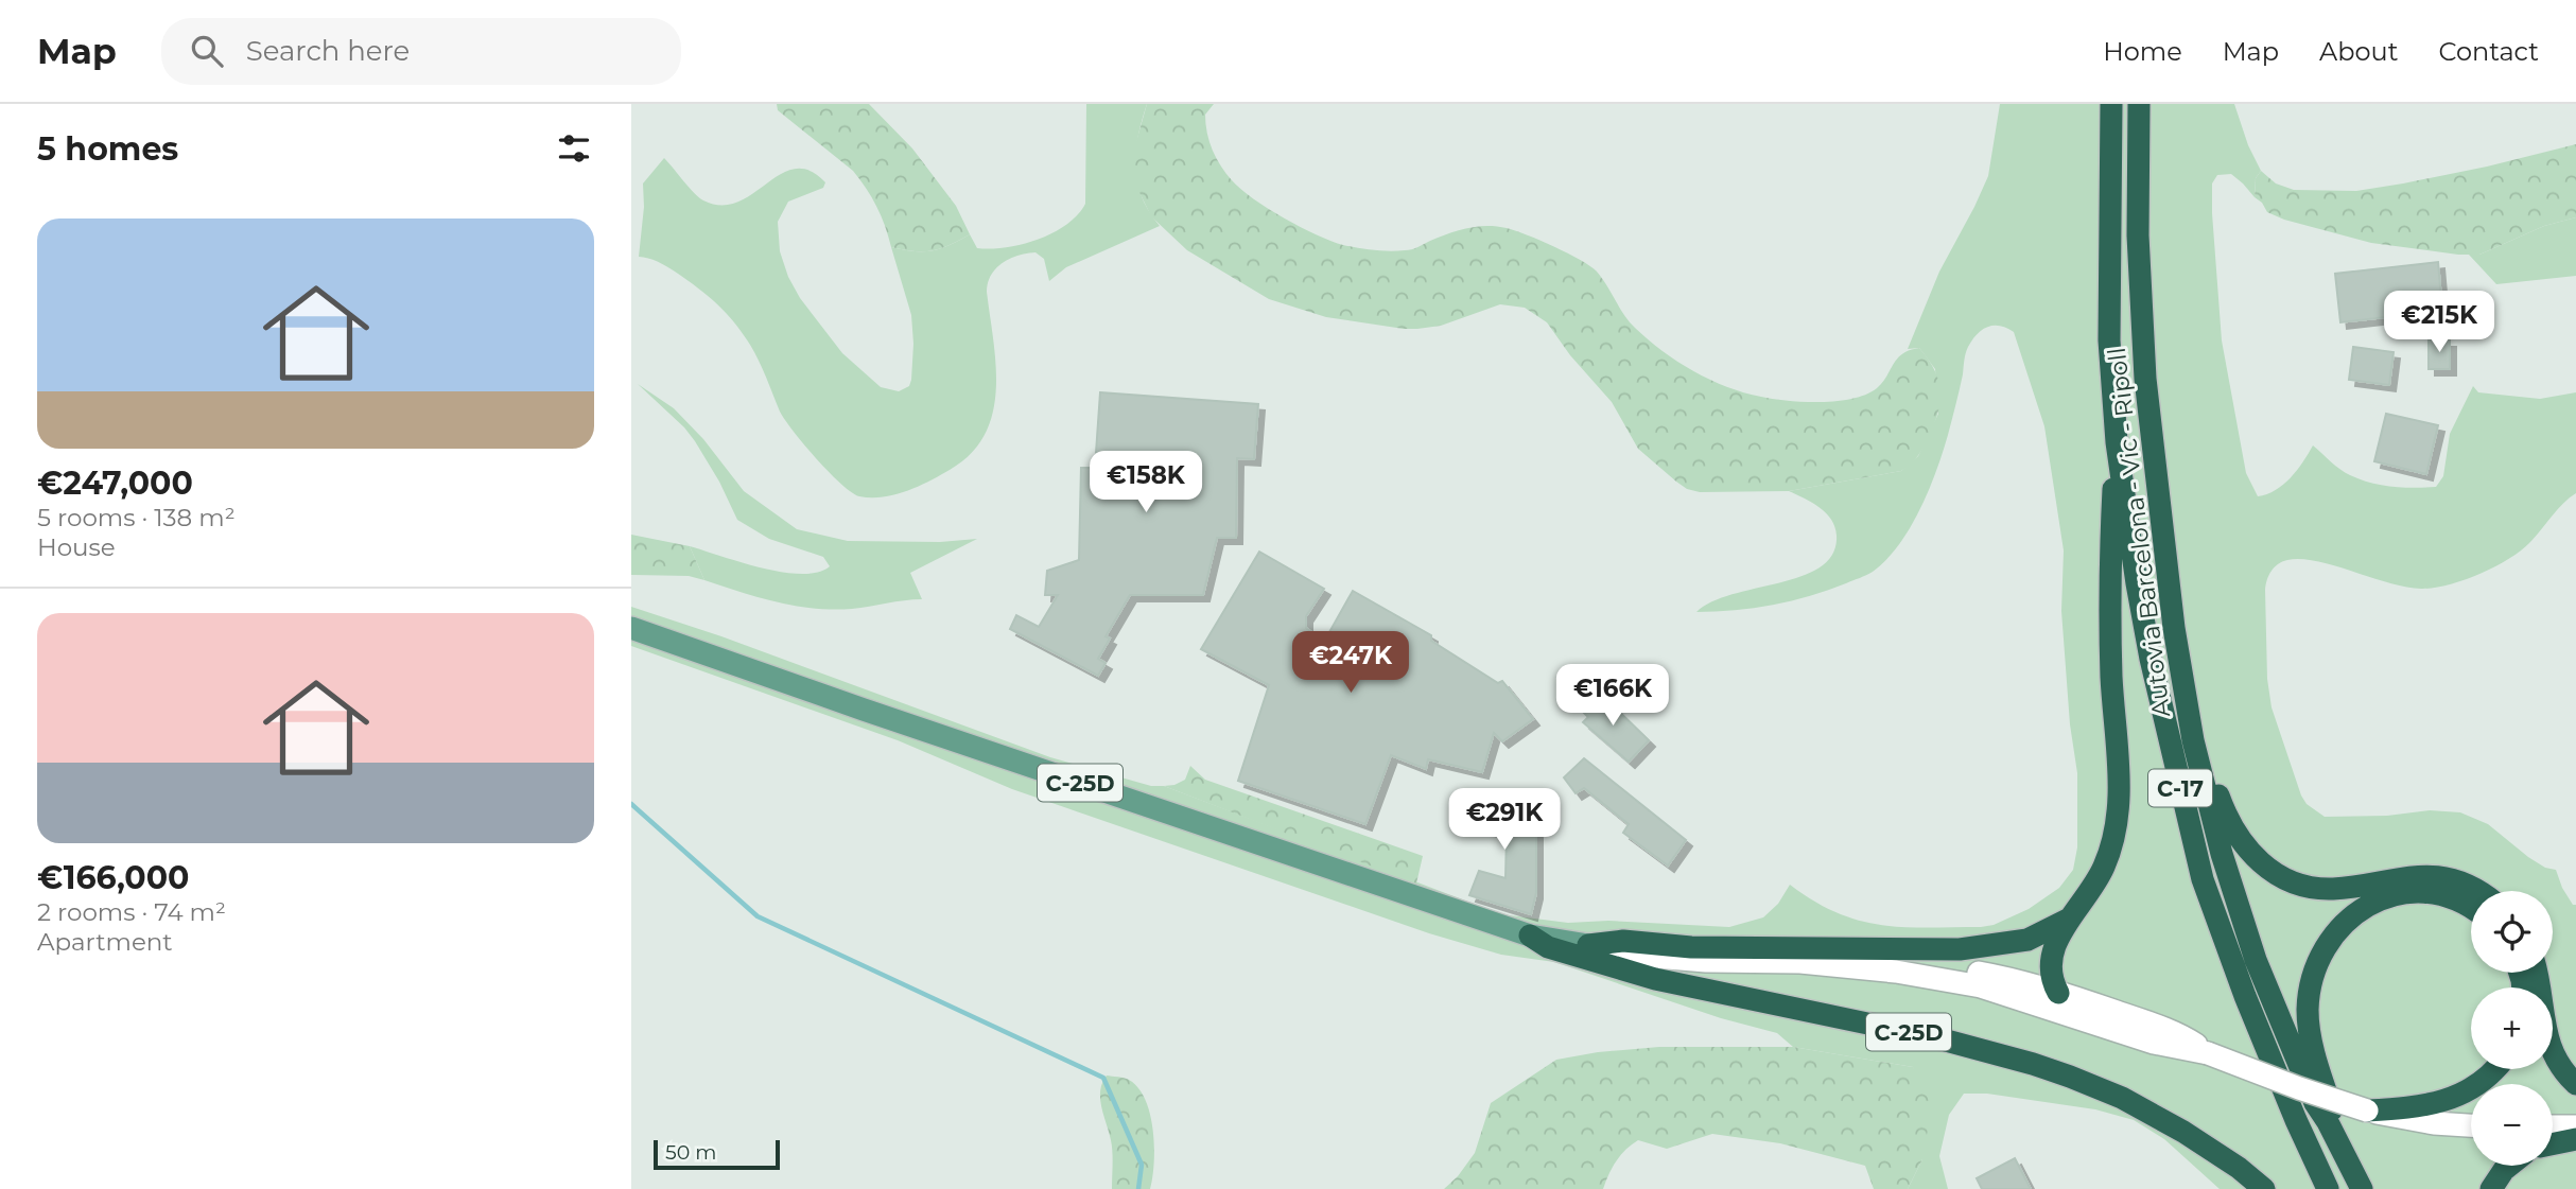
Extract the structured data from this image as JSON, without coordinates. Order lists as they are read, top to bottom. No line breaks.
{"streets":{"highway":["Autovia Barcelona - Vic - Ripoll","C-25D","C-17"]},"scale_bar":"50 m","page":{"header":"Map","search":"Search here","nav":["Home","Map","About","Contact"],"heading":"5 homes","list":[{"name":"€247,000","note":"5 rooms · 138 m² · House"},{"name":"€166,000","note":"2 rooms · 74 m² · Apartment"}],"price":["€215K","€158K","€247K","€166K","€291K"],"map_buttons":["+","−"],"scale":"50 m"}}
